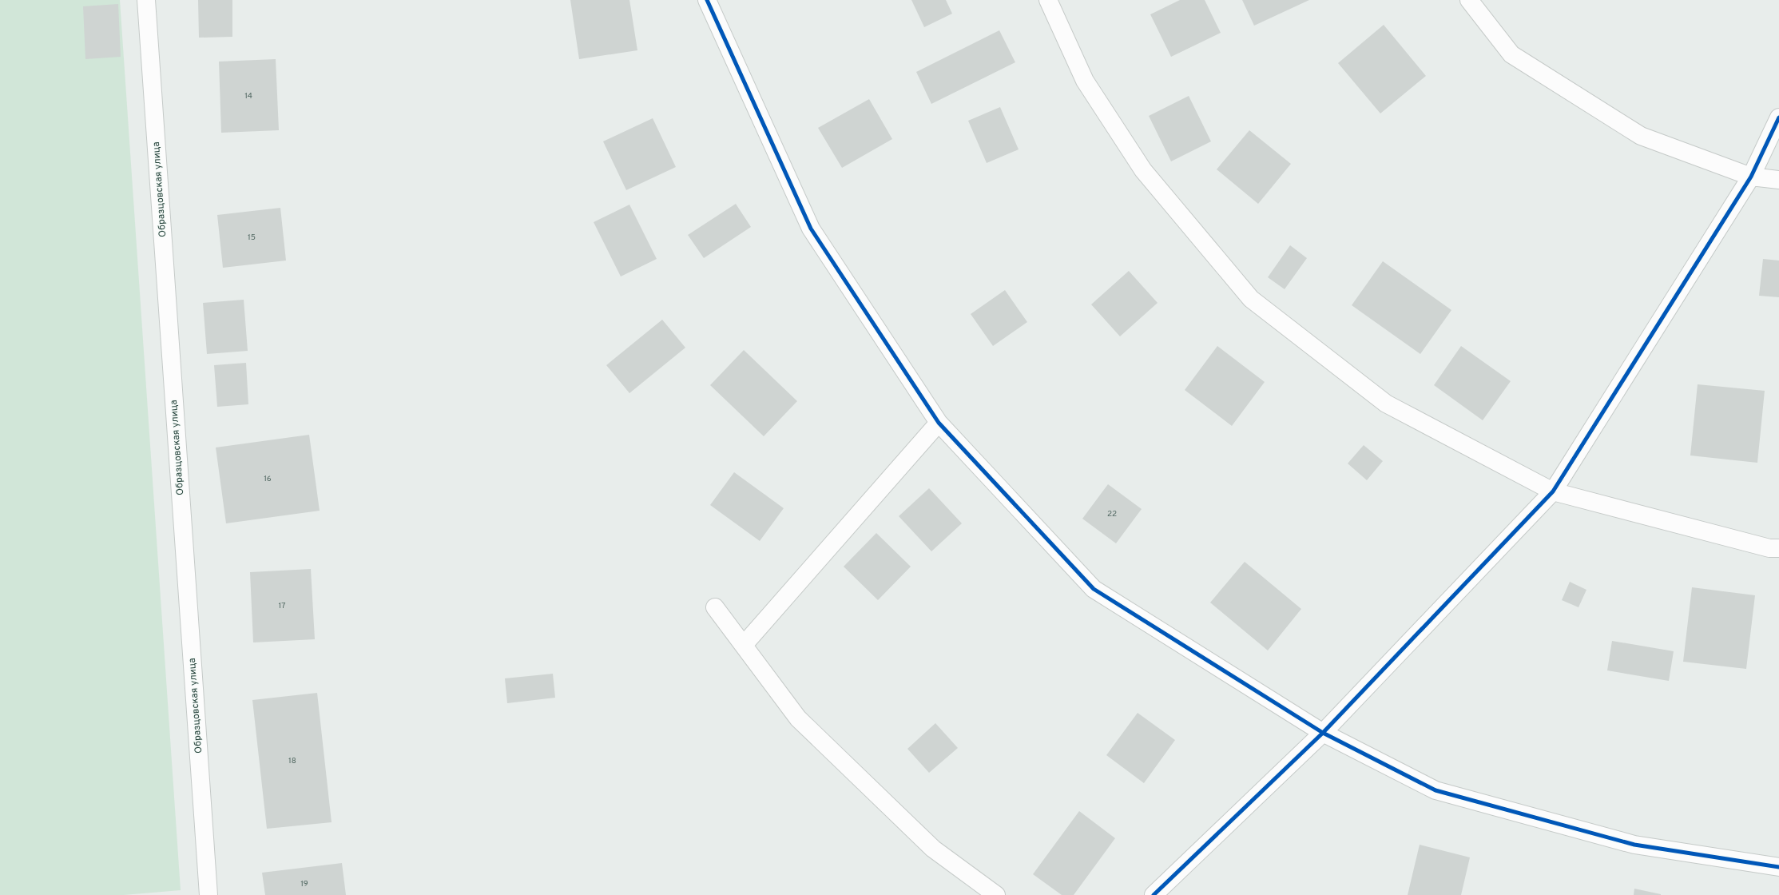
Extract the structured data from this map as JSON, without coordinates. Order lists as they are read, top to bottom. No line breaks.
{"streets":{"street":["Образцовская улица"]},"house_numbers":["14","15","16","22","17","18","19"]}
